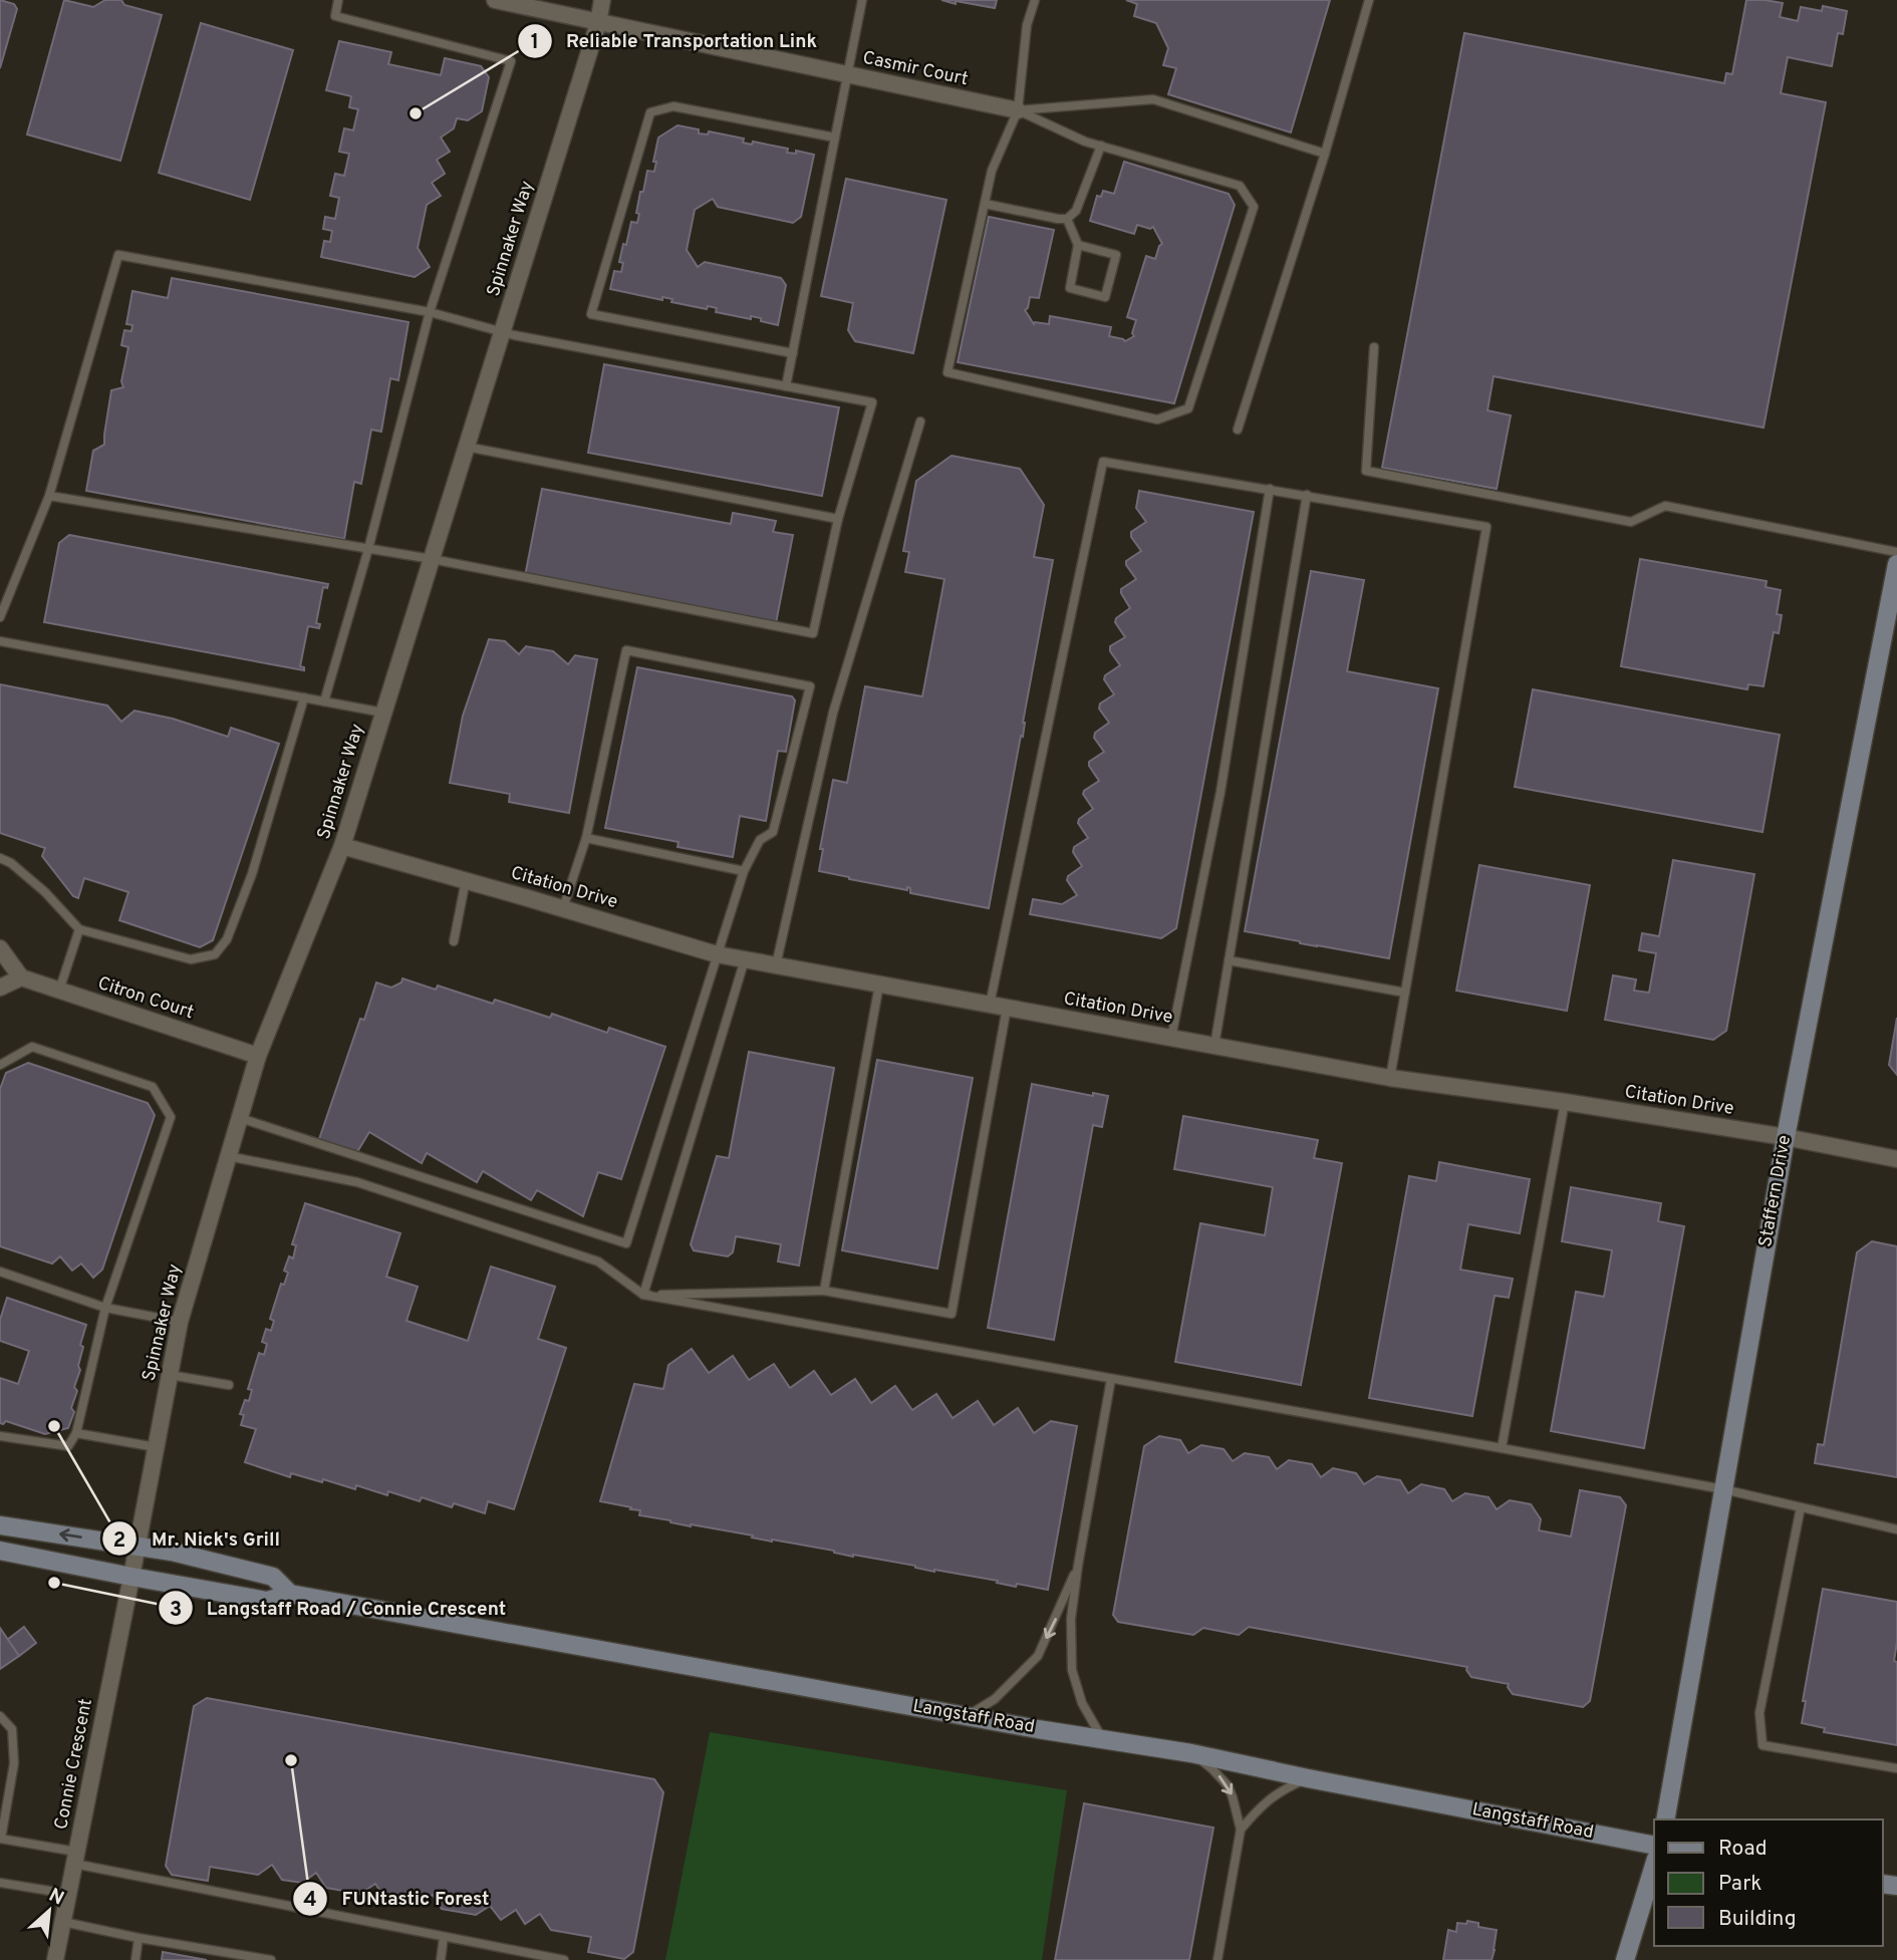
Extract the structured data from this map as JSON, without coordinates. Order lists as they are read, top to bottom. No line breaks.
{"streets":{"main road":["Staffern Drive","Langstaff Road"],"street":["Casmir Court","Spinnaker Way","Citation Drive","Citron Court","Connie Crescent"]},"crossings":[["Casmir Court","Spinnaker Way"],["Spinnaker Way","Citation Drive"],["Spinnaker Way","Citron Court"],["Spinnaker Way","Langstaff Road"],["Spinnaker Way","Connie Crescent"],["Citation Drive","Staffern Drive"],["Langstaff Road","Connie Crescent"]],"places":["Reliable Transportation Link","Mr. Nick's Grill","Langstaff Road / Connie Crescent","FUNtastic Forest"],"legend":["Road","Park","Building"],"north":"top right"}
